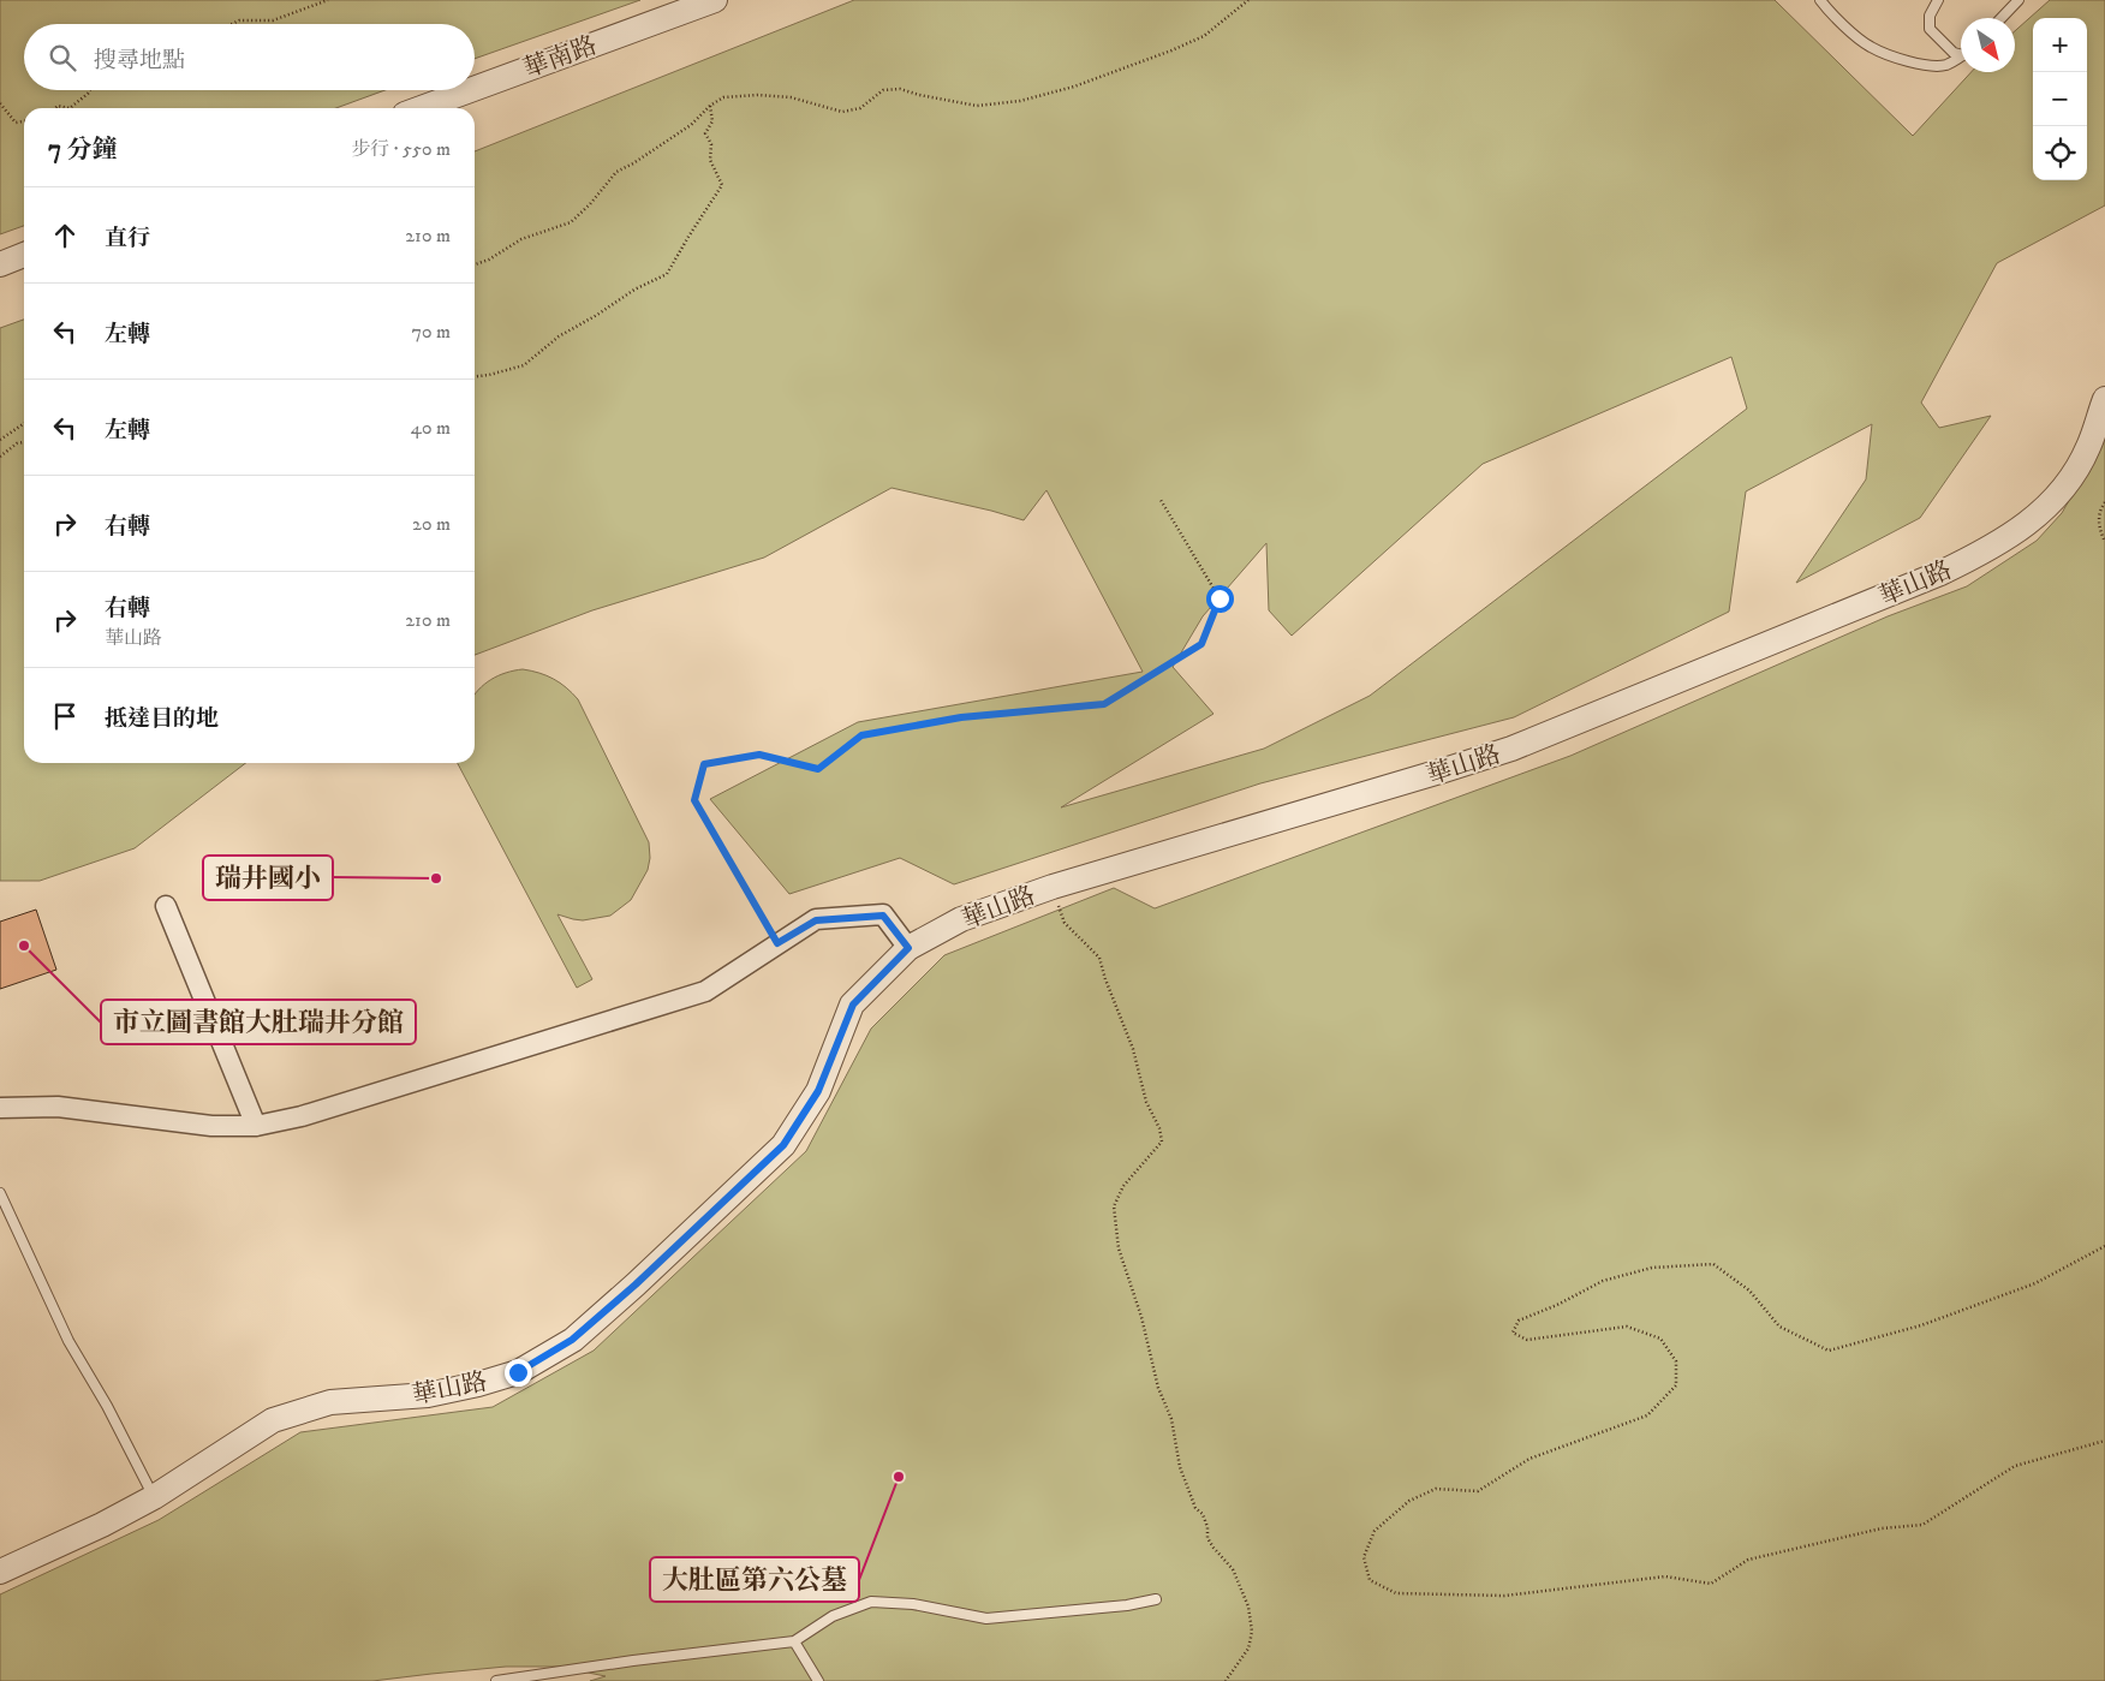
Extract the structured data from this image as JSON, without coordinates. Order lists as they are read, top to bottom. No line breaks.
{"streets":{"street":["華南路","華山路"]},"places":["瑞井國小","市立圖書館大肚瑞井分館","大肚區第六公墓"],"north":"bottom right","page":{"map_buttons":["+","−"],"search":"搜尋地點","heading":["7 分鐘","步行 · 550 m"],"list":[["直行","210 m"],["左轉","70 m"],["左轉","40 m"],["右轉","20 m"],["右轉","華山路","210 m"],"抵達目的地"]}}
